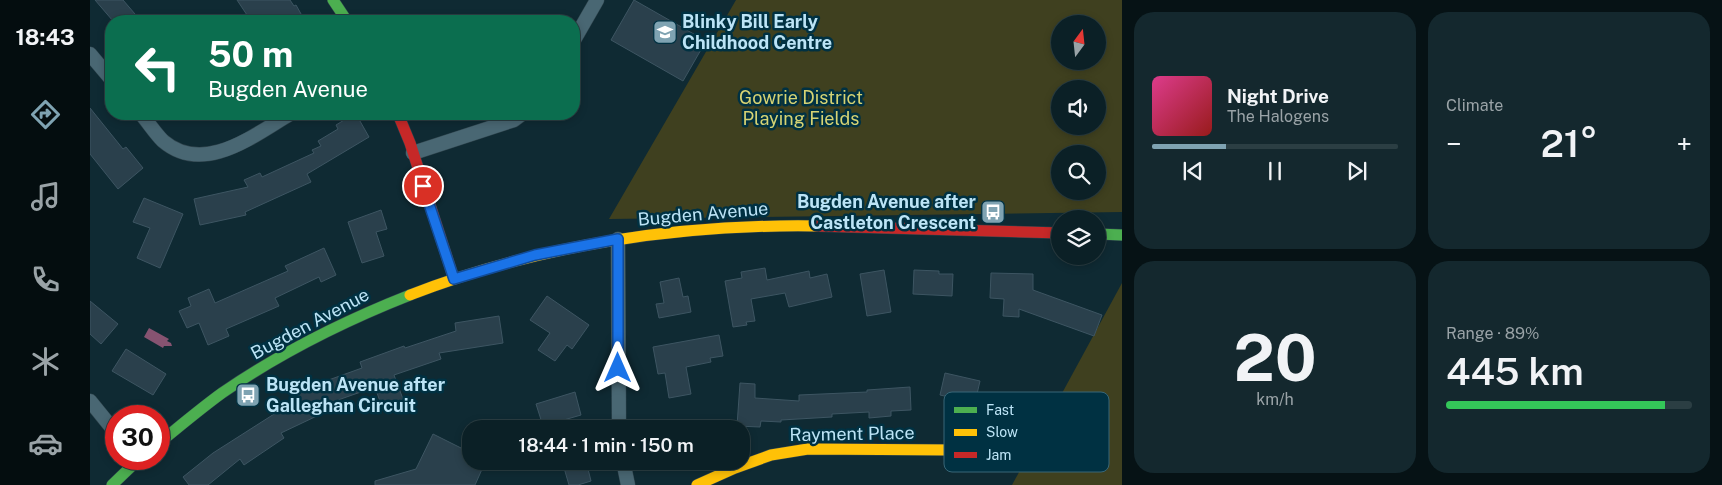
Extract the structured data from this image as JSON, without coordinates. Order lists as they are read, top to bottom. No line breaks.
{"streets":{"street":["Bugden Avenue","Rayment Place"]},"parks":["Gowrie District Playing Fields"],"places":{"school or university":["Blinky Bill Early Childhood Centre"],"bus stop":["Bugden Avenue after Castleton Crescent","Bugden Avenue after Galleghan Circuit"]},"legend":["Fast","Slow","Jam"],"north":"top","page":{"tabs":"18:43","tile":["Climate",["20","km/h"],["Range · 89%","445 km"]],"turn":["50 m","Bugden Avenue"],"song":["Night Drive","The Halogens"],"heat":["−","21°","+"],"limit":"30","trip":"18:44 · 1 min · 150 m"}}
